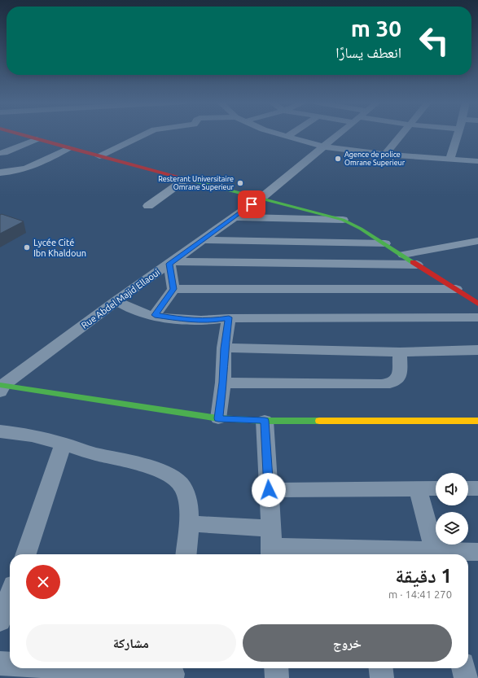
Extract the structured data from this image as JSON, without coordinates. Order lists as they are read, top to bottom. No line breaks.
{"streets":{"street":["Rue Abdel Majid Ellaoui"]},"places":["Agence de police Omrane Superieur","Resterant Universitaire Omrane Superieur","Lycée Cité Ibn Khaldoun"],"page":{"turn":["30 m","انعطف يسارًا"],"heading":["1 دقيقة","270 m · 14:41"],"buttons":["خروج","مشاركة"]}}
